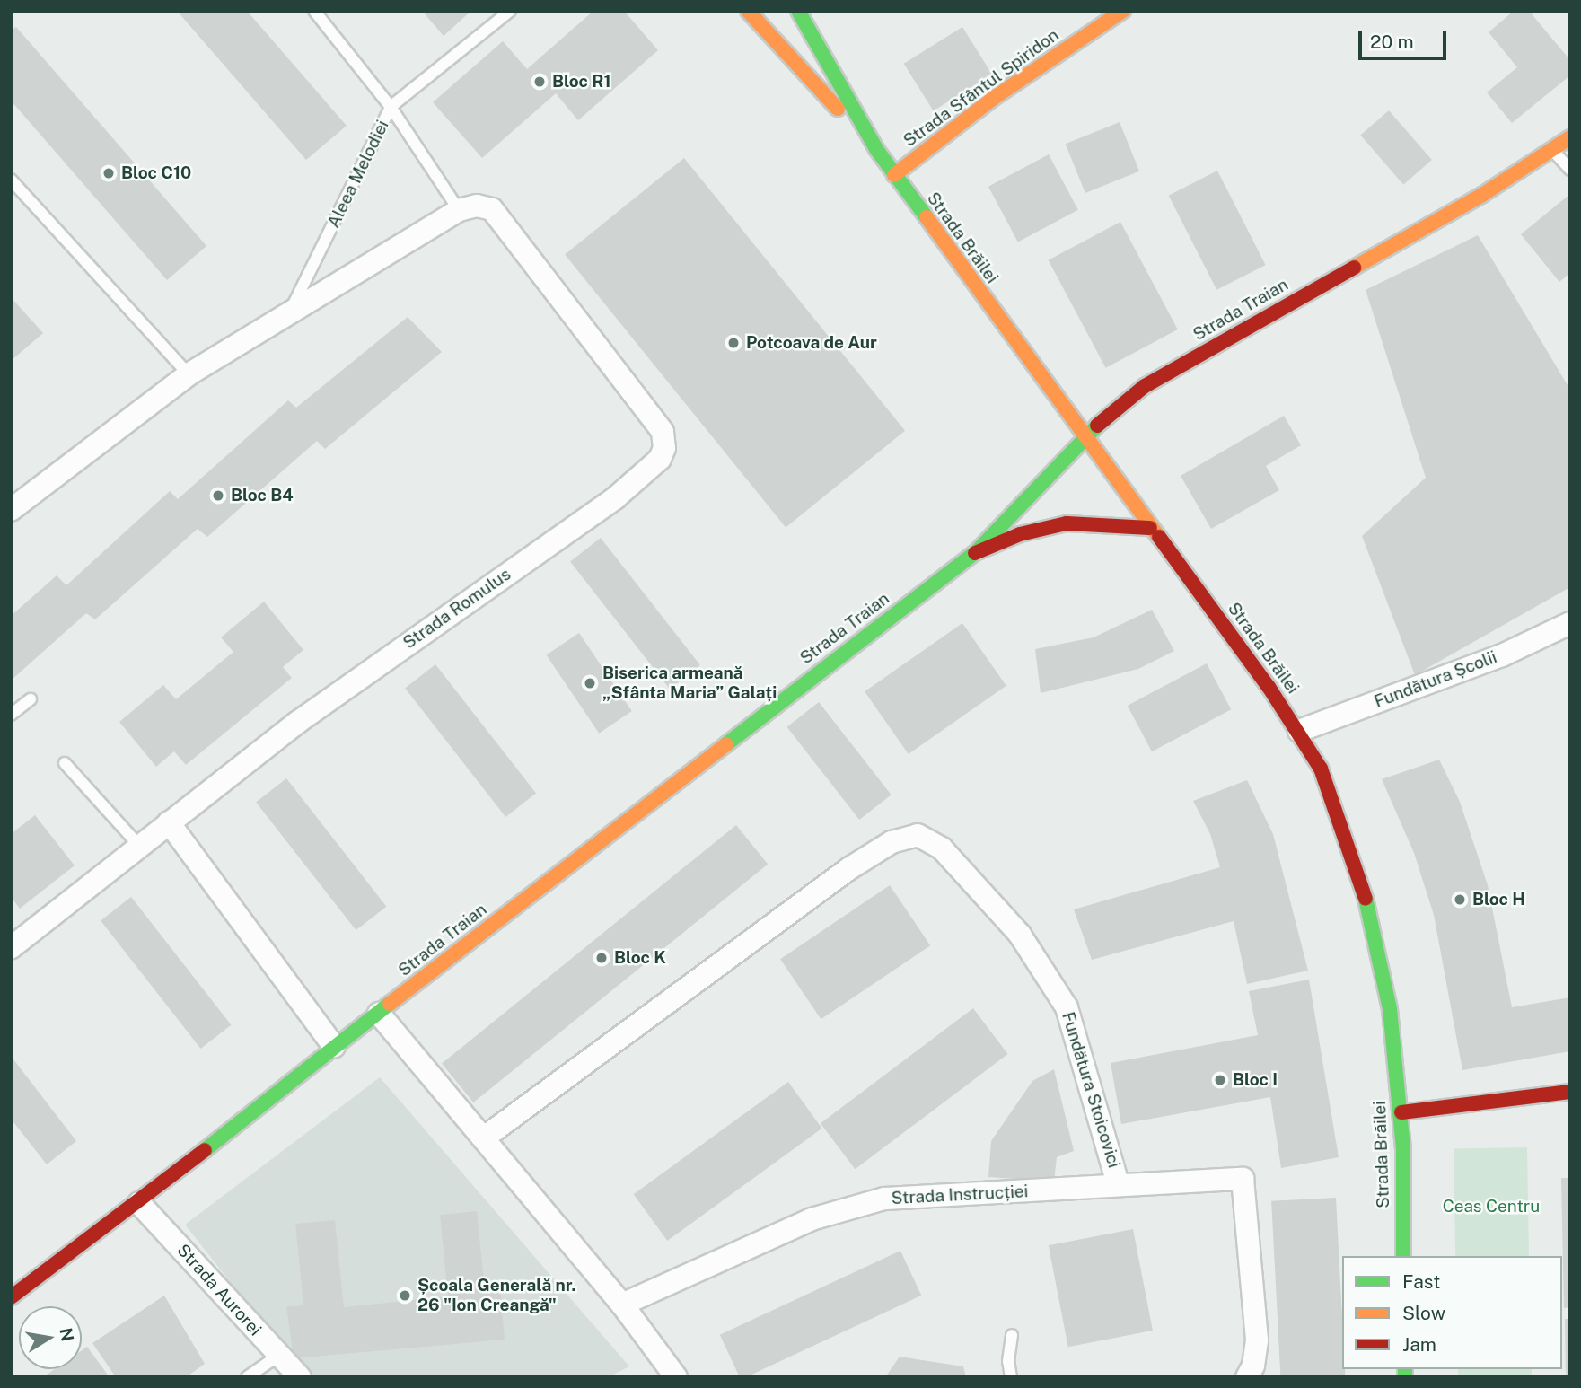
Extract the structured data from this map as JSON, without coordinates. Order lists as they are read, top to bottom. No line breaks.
{"streets":{"main road":["Strada Sfântul Spiridon","Strada Brăilei","Strada Traian"],"street":["Strada Romulus","Fundătura Școlii","Fundătura Stoicovici","Strada Instrucției","Strada Aurorei"],"lane":["Aleea Melodiei"]},"crossings":[["Strada Sfântul Spiridon","Strada Brăilei"],["Strada Brăilei","Strada Traian"],["Strada Brăilei","Fundătura Școlii"],["Strada Traian","Strada Aurorei"],["Fundătura Stoicovici","Strada Instrucției"]],"parks":["Ceas Centru"],"places":["Bloc R1","Bloc C10","Potcoava de Aur","Bloc B4","Biserica armeană „Sfânta Maria” Galați","Bloc H","Bloc K","Bloc I","Școala Generală nr. 26 \"Ion Creangă\""],"legend":["Fast","Slow","Jam"],"scale_bar":"20 m","north":"right"}
